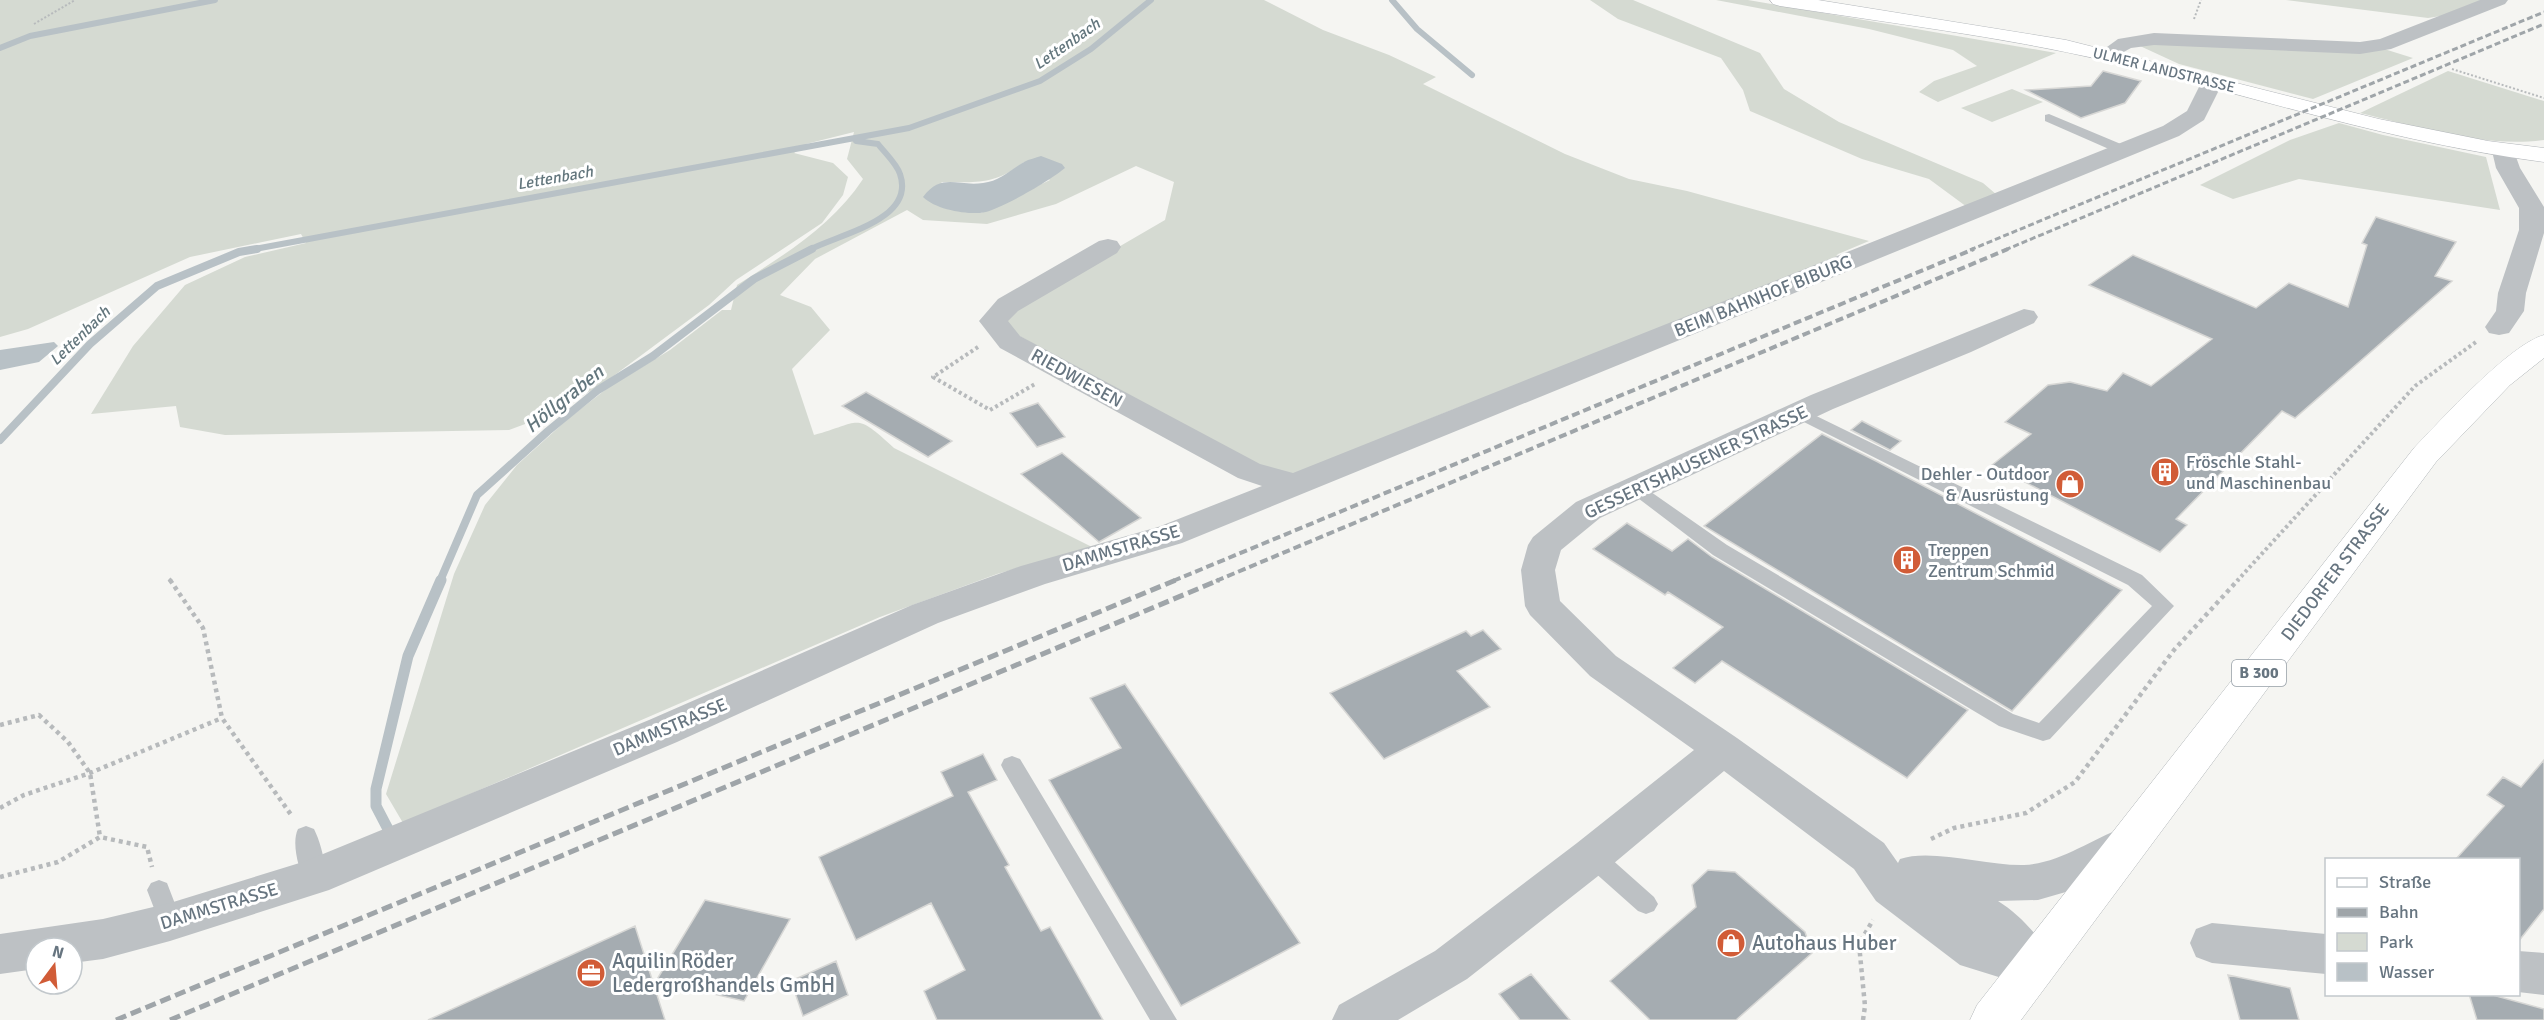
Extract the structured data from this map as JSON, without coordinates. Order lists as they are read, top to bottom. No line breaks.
{"streets":{"main road":["ULMER LANDSTRASSE","DIEDORFER STRASSE","B 300"],"street":["BEIM BAHNHOF BIBURG","RIEDWIESEN","GESSERTSHAUSENER STRASSE","DAMMSTRASSE"]},"crossings":[["ULMER LANDSTRASSE","BEIM BAHNHOF BIBURG"],["BEIM BAHNHOF BIBURG","RIEDWIESEN"],["BEIM BAHNHOF BIBURG","DAMMSTRASSE"],["RIEDWIESEN","DAMMSTRASSE"],["GESSERTSHAUSENER STRASSE","DIEDORFER STRASSE"]],"water":["Lettenbach","Höllgraben"],"places":{"building":["Fröschle Stahl- und Maschinenbau","Treppen Zentrum Schmid"],"shop":["Dehler - Outdoor & Ausrüstung","Autohaus Huber"],"office":["Aquilin Röder Ledergroßhandels GmbH"]},"legend":["Straße","Bahn","Park","Wasser"],"north":"top"}
